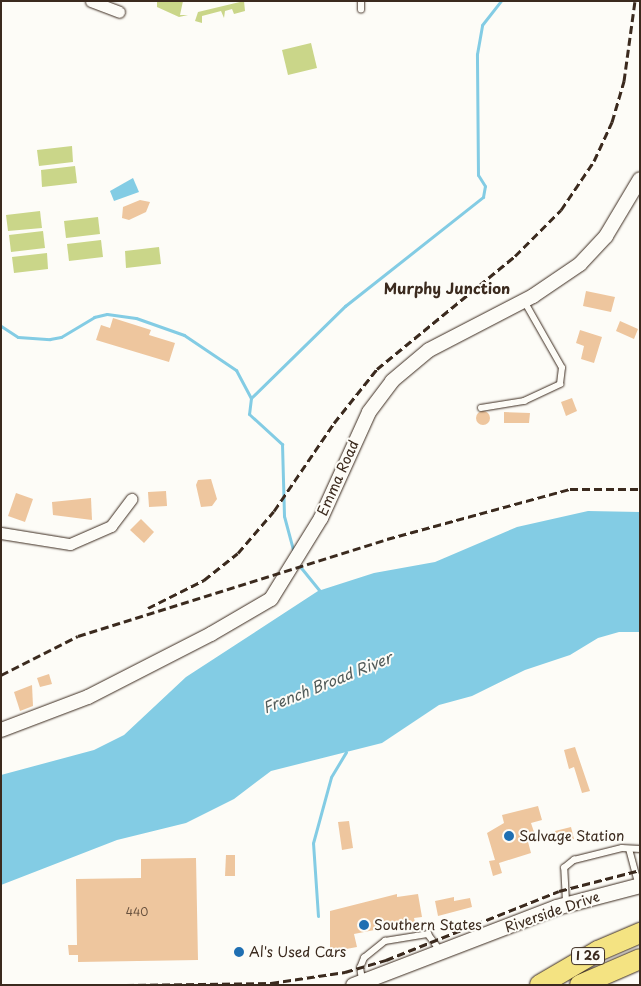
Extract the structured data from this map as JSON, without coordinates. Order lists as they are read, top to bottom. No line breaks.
{"streets":{"highway":["I 26"],"main road":["Riverside Drive"],"street":["Emma Road"]},"districts":["Murphy Junction"],"water":["French Broad River"],"places":["Salvage Station","Southern States","Al's Used Cars"],"house_numbers":["440"]}
